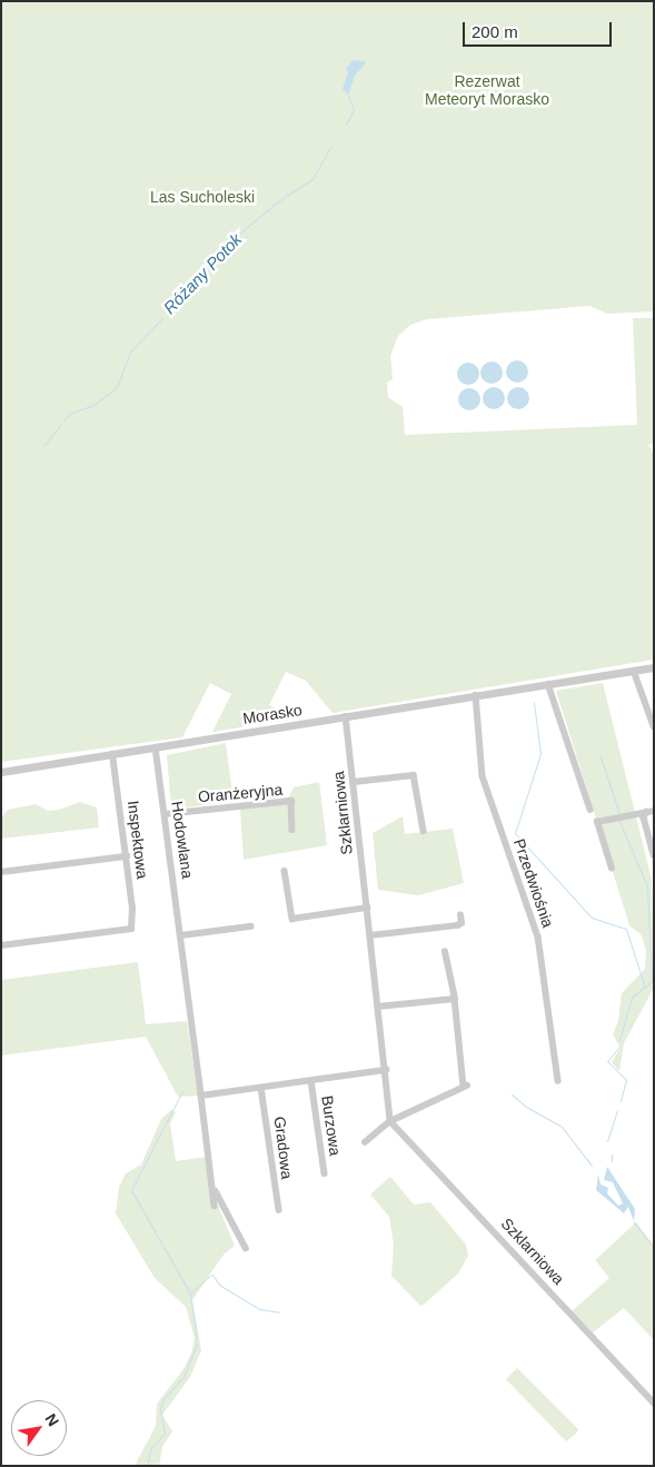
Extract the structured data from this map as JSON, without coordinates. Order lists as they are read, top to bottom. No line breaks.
{"streets":{"street":["Morasko","Oranżeryjna","Szklarniowa","Inspektowa","Hodowlana","Przedwiośnia","Burzowa","Gradowa"]},"crossings":[["Morasko","Szklarniowa"],["Morasko","Inspektowa"],["Morasko","Hodowlana"],["Morasko","Przedwiośnia"],["Oranżeryjna","Hodowlana"]],"water":["Różany Potok"],"parks":["Rezerwat Meteoryt Morasko","Las Sucholeski"],"scale_bar":"200 m","north":"top right"}
